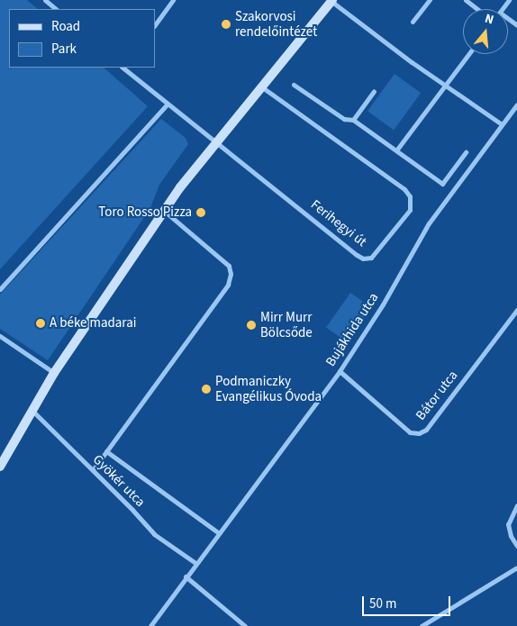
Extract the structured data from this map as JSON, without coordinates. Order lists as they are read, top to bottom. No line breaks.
{"streets":{"street":["Ferihegyi út","Bujákhida utca","Bátor utca","Gyökér utca"]},"crossings":[["Bujákhida utca","Bátor utca"],["Bujákhida utca","Gyökér utca"]],"places":["Szakorvosi rendelőintézet","Toro Rosso Pizza","A béke madarai","Mirr Murr Bölcsőde","Podmaniczky Evangélikus Óvoda"],"legend":["Road","Park"],"scale_bar":"50 m","north":"top"}
